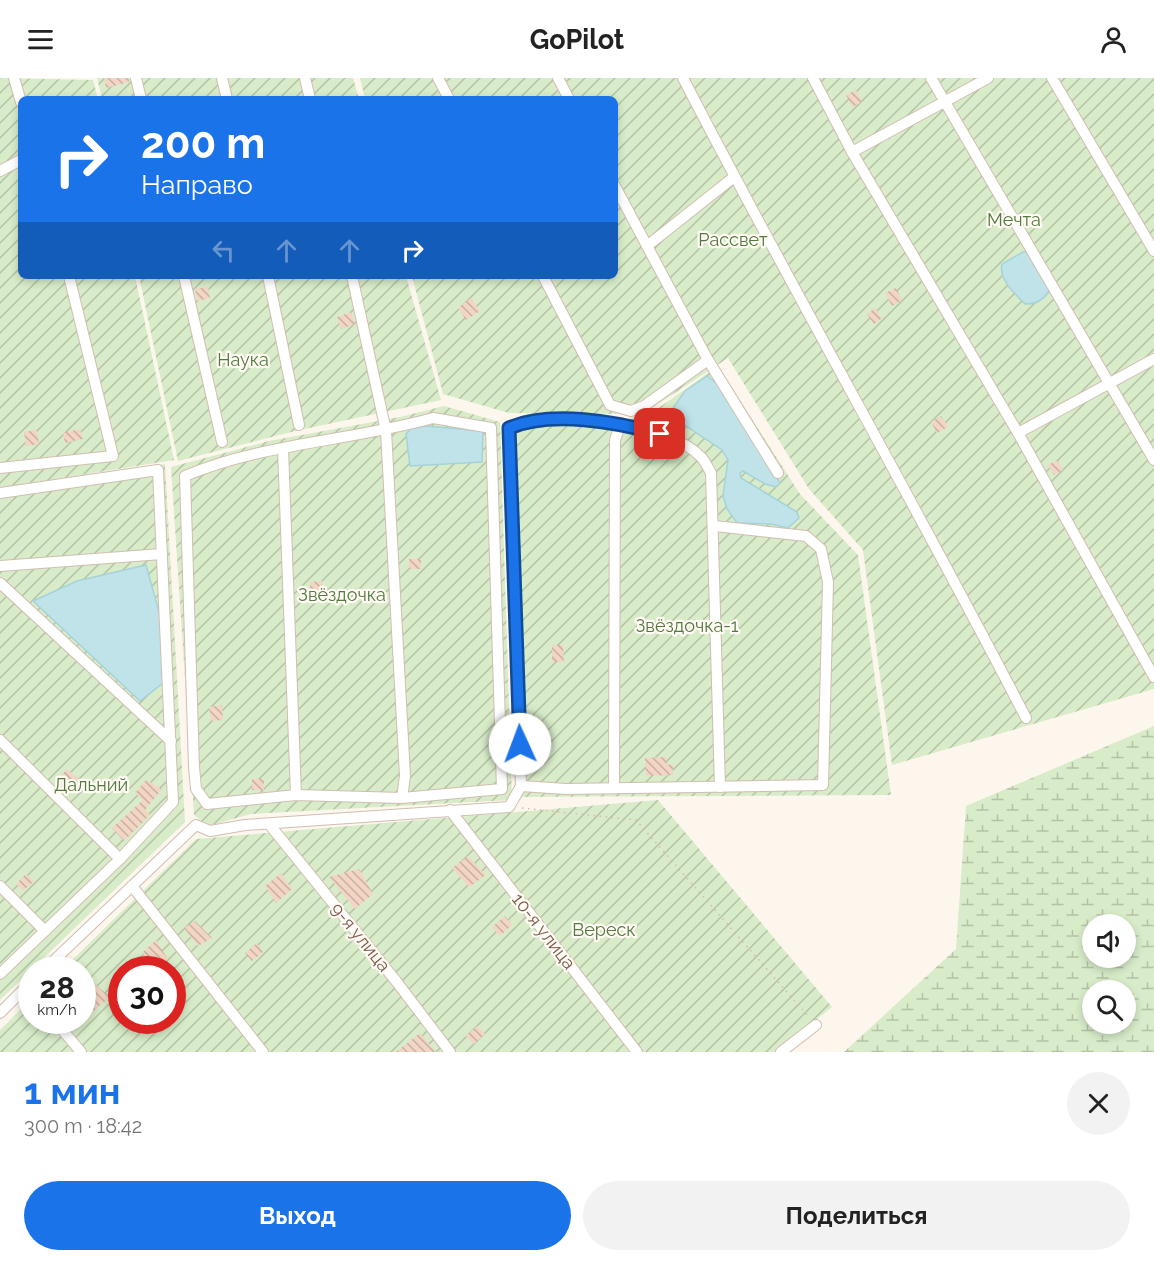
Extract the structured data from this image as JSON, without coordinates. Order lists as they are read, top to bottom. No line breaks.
{"streets":{"street":["10-я улица","9-я улица"]},"parks":["Мечта","Рассвет","Наука","Звёздочка","Звёздочка-1","Дальний","Вереск"],"page":{"header":"GoPilot","turn":["200 m","Направо"],"speed":"28 km/h","limit":"30","heading":["1 мин","300 m · 18:42"],"buttons":["Выход","Поделиться"]}}
